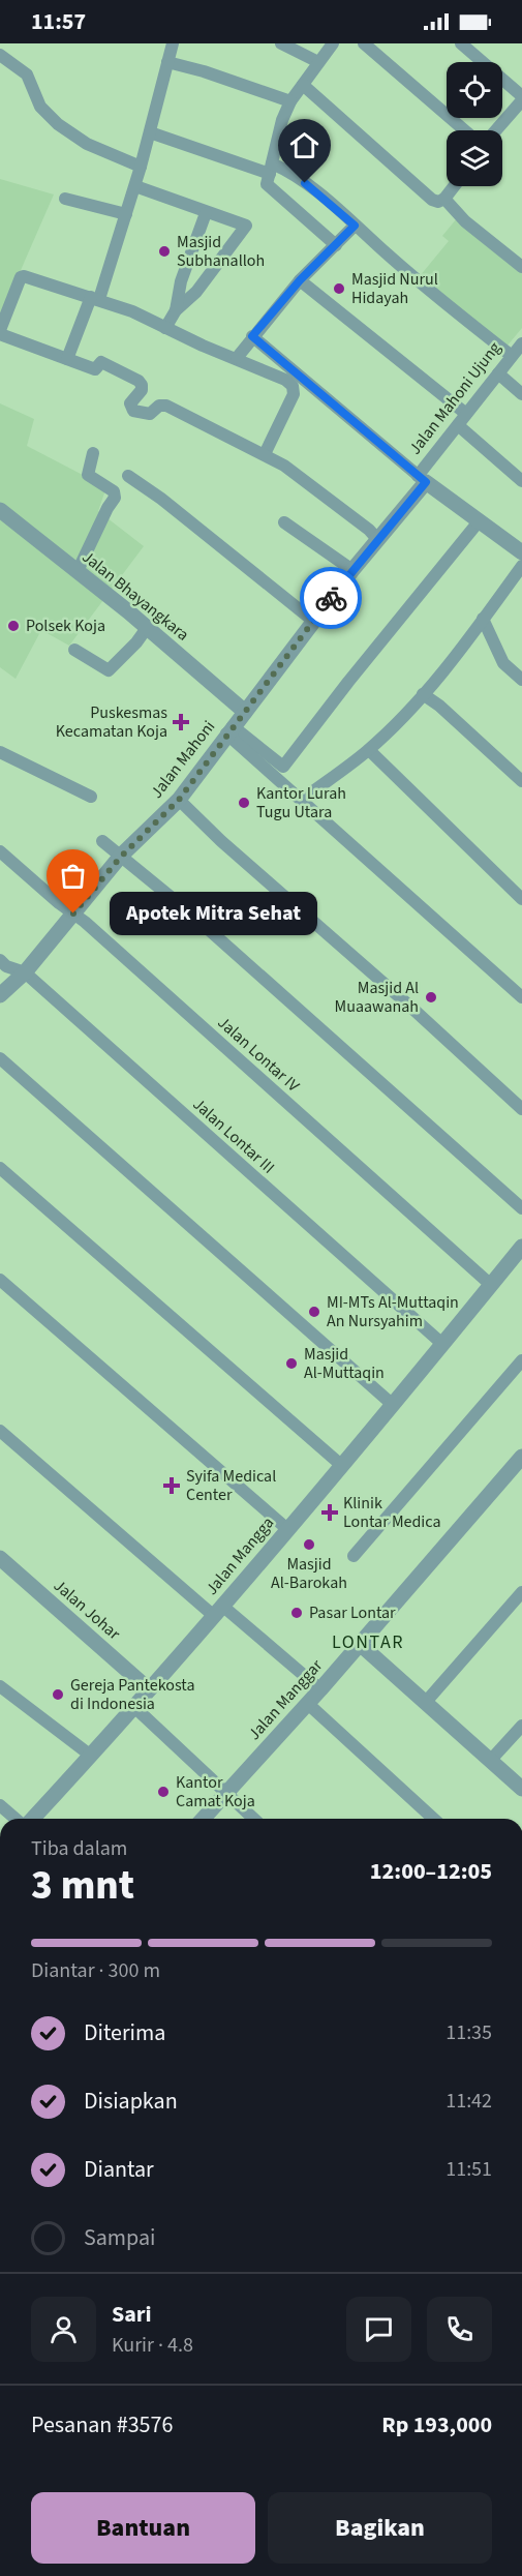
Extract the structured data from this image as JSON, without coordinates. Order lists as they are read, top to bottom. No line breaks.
{"streets":{"street":["Jalan Mahoni Ujung","Jalan Bhayangkara","Jalan Mahoni","Jalan Lontar IV","Jalan Lontar III","Jalan Mangga","Jalan Johar","Jalan Manggar"]},"crossings":[["Jalan Mahoni Ujung","Jalan Bhayangkara"],["Jalan Mahoni Ujung","Jalan Mahoni"],["Jalan Bhayangkara","Jalan Mahoni"],["Jalan Mahoni","Jalan Lontar IV"],["Jalan Mahoni","Jalan Lontar III"],["Jalan Lontar IV","Jalan Mangga"],["Jalan Lontar III","Jalan Mangga"],["Jalan Mangga","Jalan Johar"]],"districts":["LONTAR"],"places":{"other":["Masjid Subhanalloh","Masjid Nurul Hidayah","Polsek Koja","Kantor Lurah Tugu Utara","Apotek Mitra Sehat","Masjid Al Muaawanah","MI-MTs Al-Muttaqin An Nursyahim","Masjid Al-Muttaqin","Masjid Al-Barokah","Pasar Lontar","Gereja Pantekosta di Indonesia","Kantor Camat Koja"],"health":["Puskesmas Kecamatan Koja","Syifa Medical Center","Klinik Lontar Medica"]},"page":{"status":"11:57","bubble":"Apotek Mitra Sehat","heading":["3 mnt","Tiba dalam","12:00–12:05"],"panel":["Sari","Kurir · 4.8","Pesanan #3576","Rp 193,000"],"bar":"Diantar · 300 m","list":[["Diterima","11:35"],["Disiapkan","11:42"],["Diantar","11:51"],"Sampai"],"buttons":["Bantuan","Bagikan"]}}
